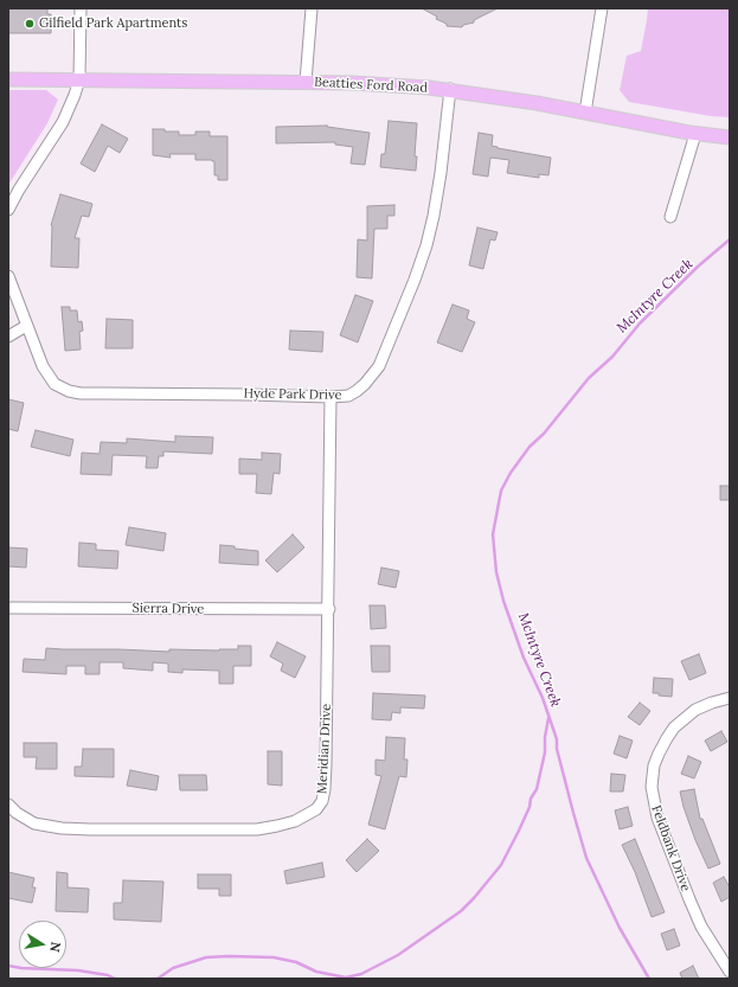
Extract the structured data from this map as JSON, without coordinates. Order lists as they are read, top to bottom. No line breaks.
{"streets":{"main road":["Beatties Ford Road"],"street":["Hyde Park Drive","Sierra Drive","Meridian Drive","Feldbank Drive"]},"crossings":[["Beatties Ford Road","Hyde Park Drive"],["Hyde Park Drive","Meridian Drive"],["Sierra Drive","Meridian Drive"]],"water":["McIntyre Creek"],"places":["Gilfield Park Apartments"],"north":"right"}
